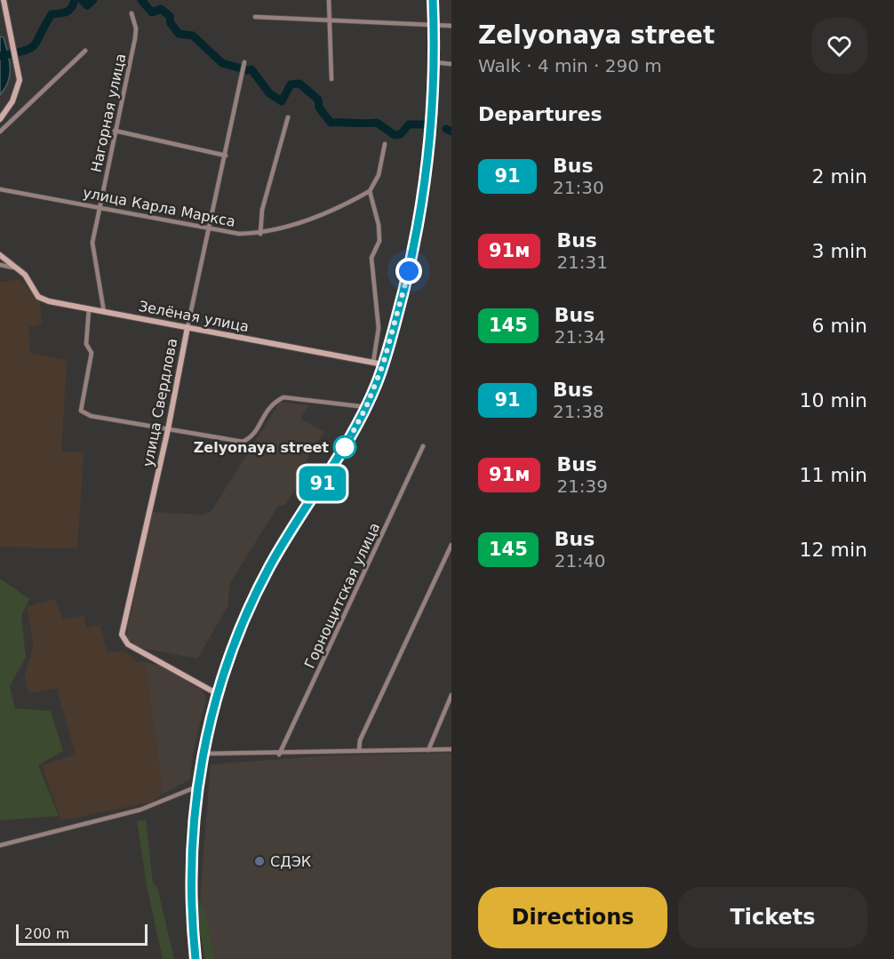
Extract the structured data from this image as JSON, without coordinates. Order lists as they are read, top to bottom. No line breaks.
{"streets":{"street":["Нагорная улица","улица Карла Маркса","Зелёная улица","улица Свердлова","Горнощитская улица"]},"crossings":[["Нагорная улица","улица Карла Маркса"],["Нагорная улица","Зелёная улица"],["улица Карла Маркса","улица Свердлова"],["Зелёная улица","улица Свердлова"]],"places":["Zelyonaya street","СДЭК"],"lines":["bus line 91"],"scale_bar":"200 m","page":{"on_map":"91","heading":[["Zelyonaya street","Walk · 4 min · 290 m"],"Departures"],"list":[{"mark":"91","name":"Bus","note":"21:30","value":"2 min"},{"mark":"91м","name":"Bus","note":"21:31","value":"3 min"},{"mark":"145","name":"Bus","note":"21:34","value":"6 min"},{"mark":"91","name":"Bus","note":"21:38","value":"10 min"},{"mark":"91м","name":"Bus","note":"21:39","value":"11 min"},{"mark":"145","name":"Bus","note":"21:40","value":"12 min"}],"buttons":["Directions","Tickets"],"scale":"200 m"}}
